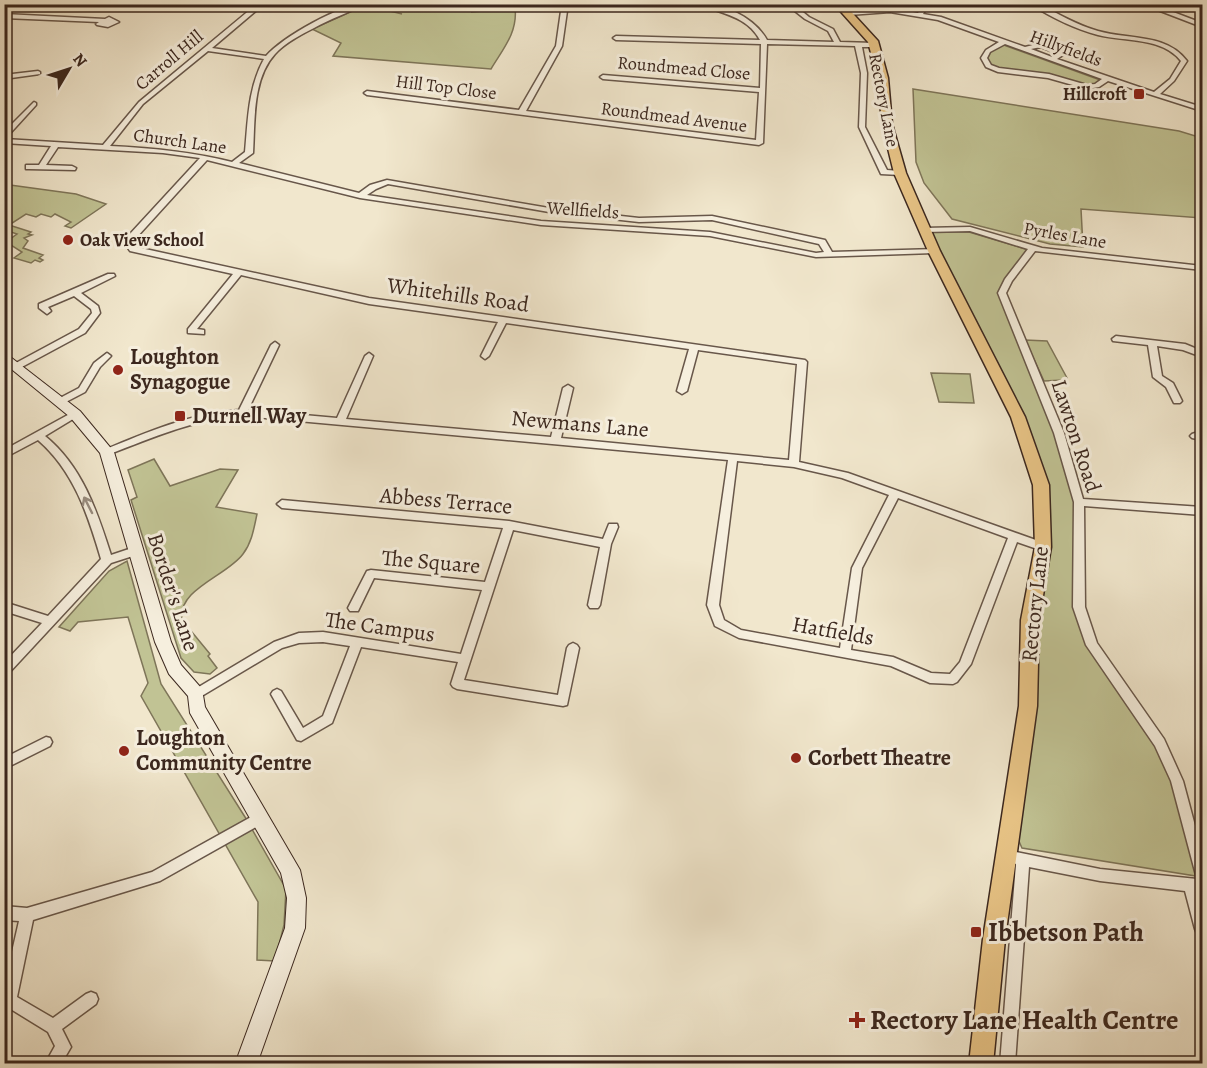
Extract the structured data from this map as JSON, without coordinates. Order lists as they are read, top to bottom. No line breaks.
{"streets":{"main road":["Rectory Lane"],"street":["Hillyfields","Carroll Hill","Roundmead Close","Hill Top Close","Roundmead Avenue","Church Lane","Wellfields","Pyrles Lane","Whitehills Road","Newmans Lane","Lawton Road","Abbess Terrace","The Square","Border's Lane","The Campus","Hatfields"]},"crossings":[["Hillyfields","Rectory Lane"],["Carroll Hill","Church Lane"],["Roundmead Close","Roundmead Avenue"],["Hill Top Close","Roundmead Avenue"],["Rectory Lane","Wellfields"],["Rectory Lane","Pyrles Lane"],["Rectory Lane","Newmans Lane"],["Church Lane","Wellfields"],["Church Lane","Whitehills Road"],["Pyrles Lane","Lawton Road"],["Whitehills Road","Newmans Lane"],["Newmans Lane","Border's Lane"],["Newmans Lane","Hatfields"],["Abbess Terrace","The Square"],["The Square","The Campus"],["Border's Lane","The Campus"]],"places":{"transit":["Hillcroft","Durnell Way","Ibbetson Path"],"other":["Oak View School","Loughton Synagogue","Loughton Community Centre","Corbett Theatre"],"health":["Rectory Lane Health Centre"]},"north":"top right"}
